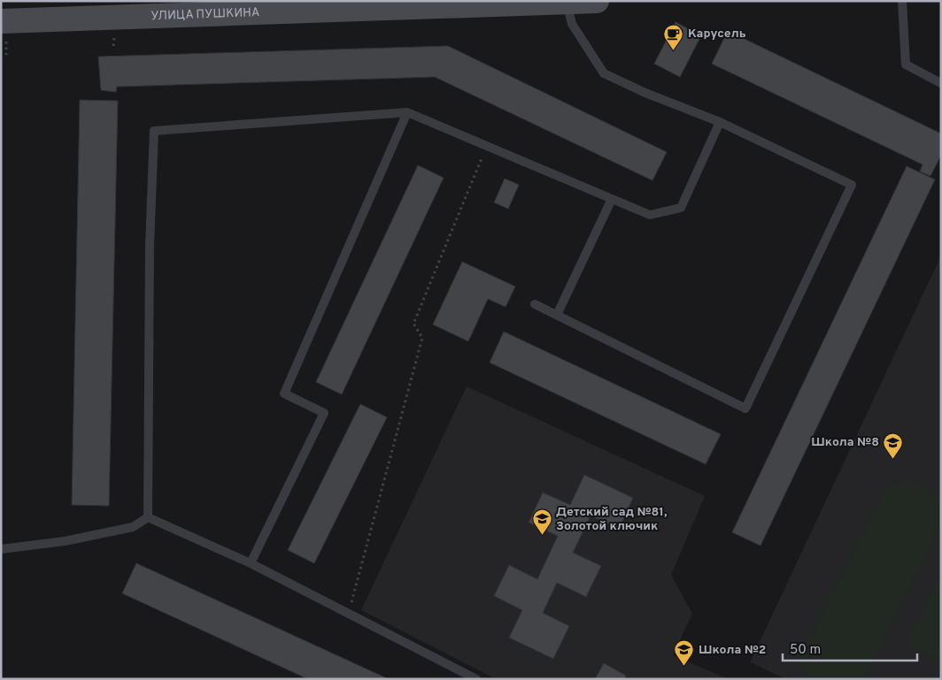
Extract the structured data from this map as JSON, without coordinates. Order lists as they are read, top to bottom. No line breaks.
{"streets":{"street":["УЛИЦА ПУШКИНА"]},"places":{"cafe":["Карусель"],"school or university":["Школа №8","Детский сад №81, Золотой ключик","Школа №2"]},"scale_bar":"50 m"}
